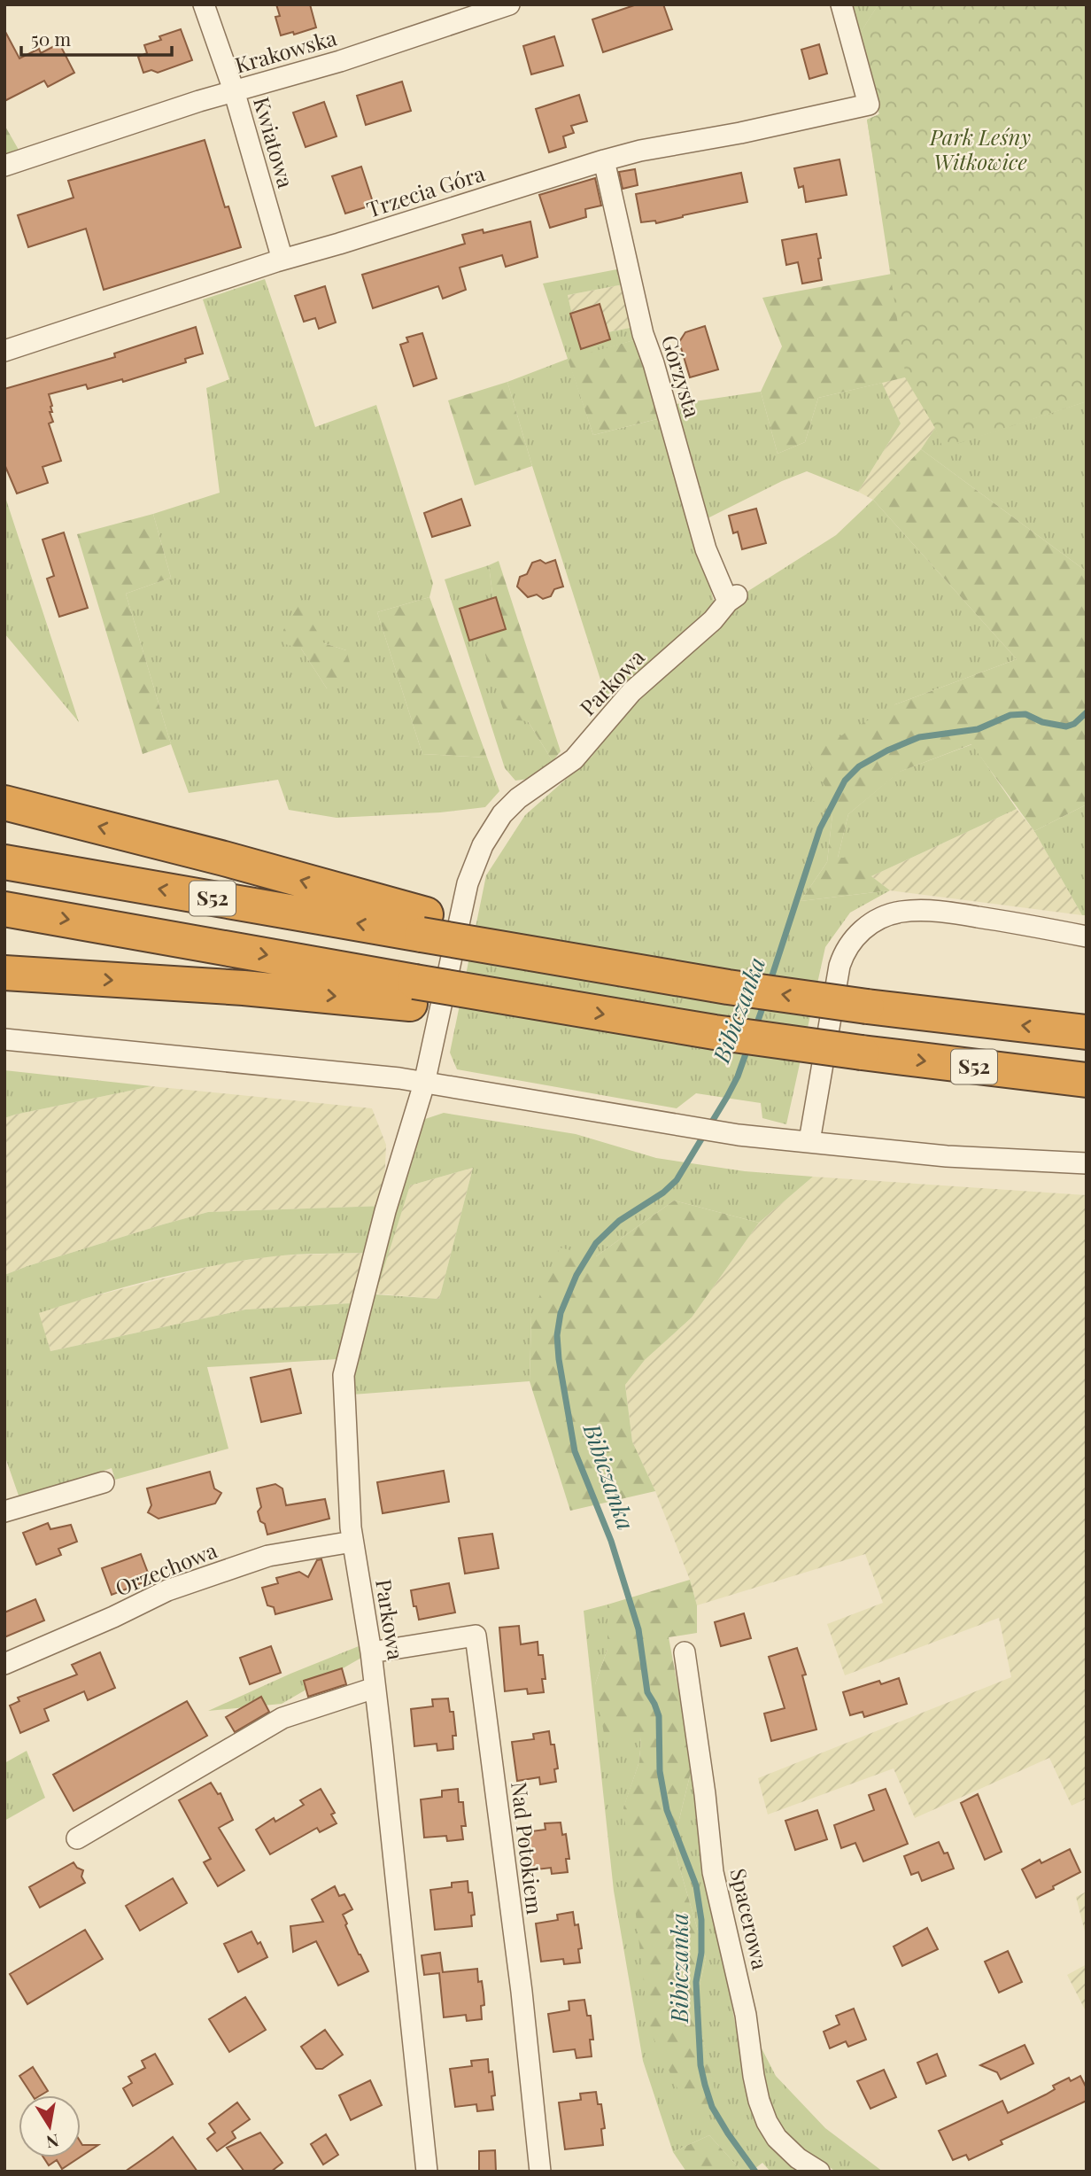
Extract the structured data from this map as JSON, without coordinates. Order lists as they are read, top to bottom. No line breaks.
{"streets":{"highway":["S52"],"street":["Krakowska","Kwiatowa","Trzecia Góra","Górzysta","Parkowa","Orzechowa","Nad Potokiem","Spacerowa"]},"crossings":[["Krakowska","Kwiatowa"],["Kwiatowa","Trzecia Góra"],["Trzecia Góra","Górzysta"],["Górzysta","Parkowa"],["Parkowa","Orzechowa"],["Parkowa","Nad Potokiem"]],"water":["Bibiczanka"],"parks":["Park Leśny Witkowice"],"scale_bar":"50 m","north":"bottom"}
